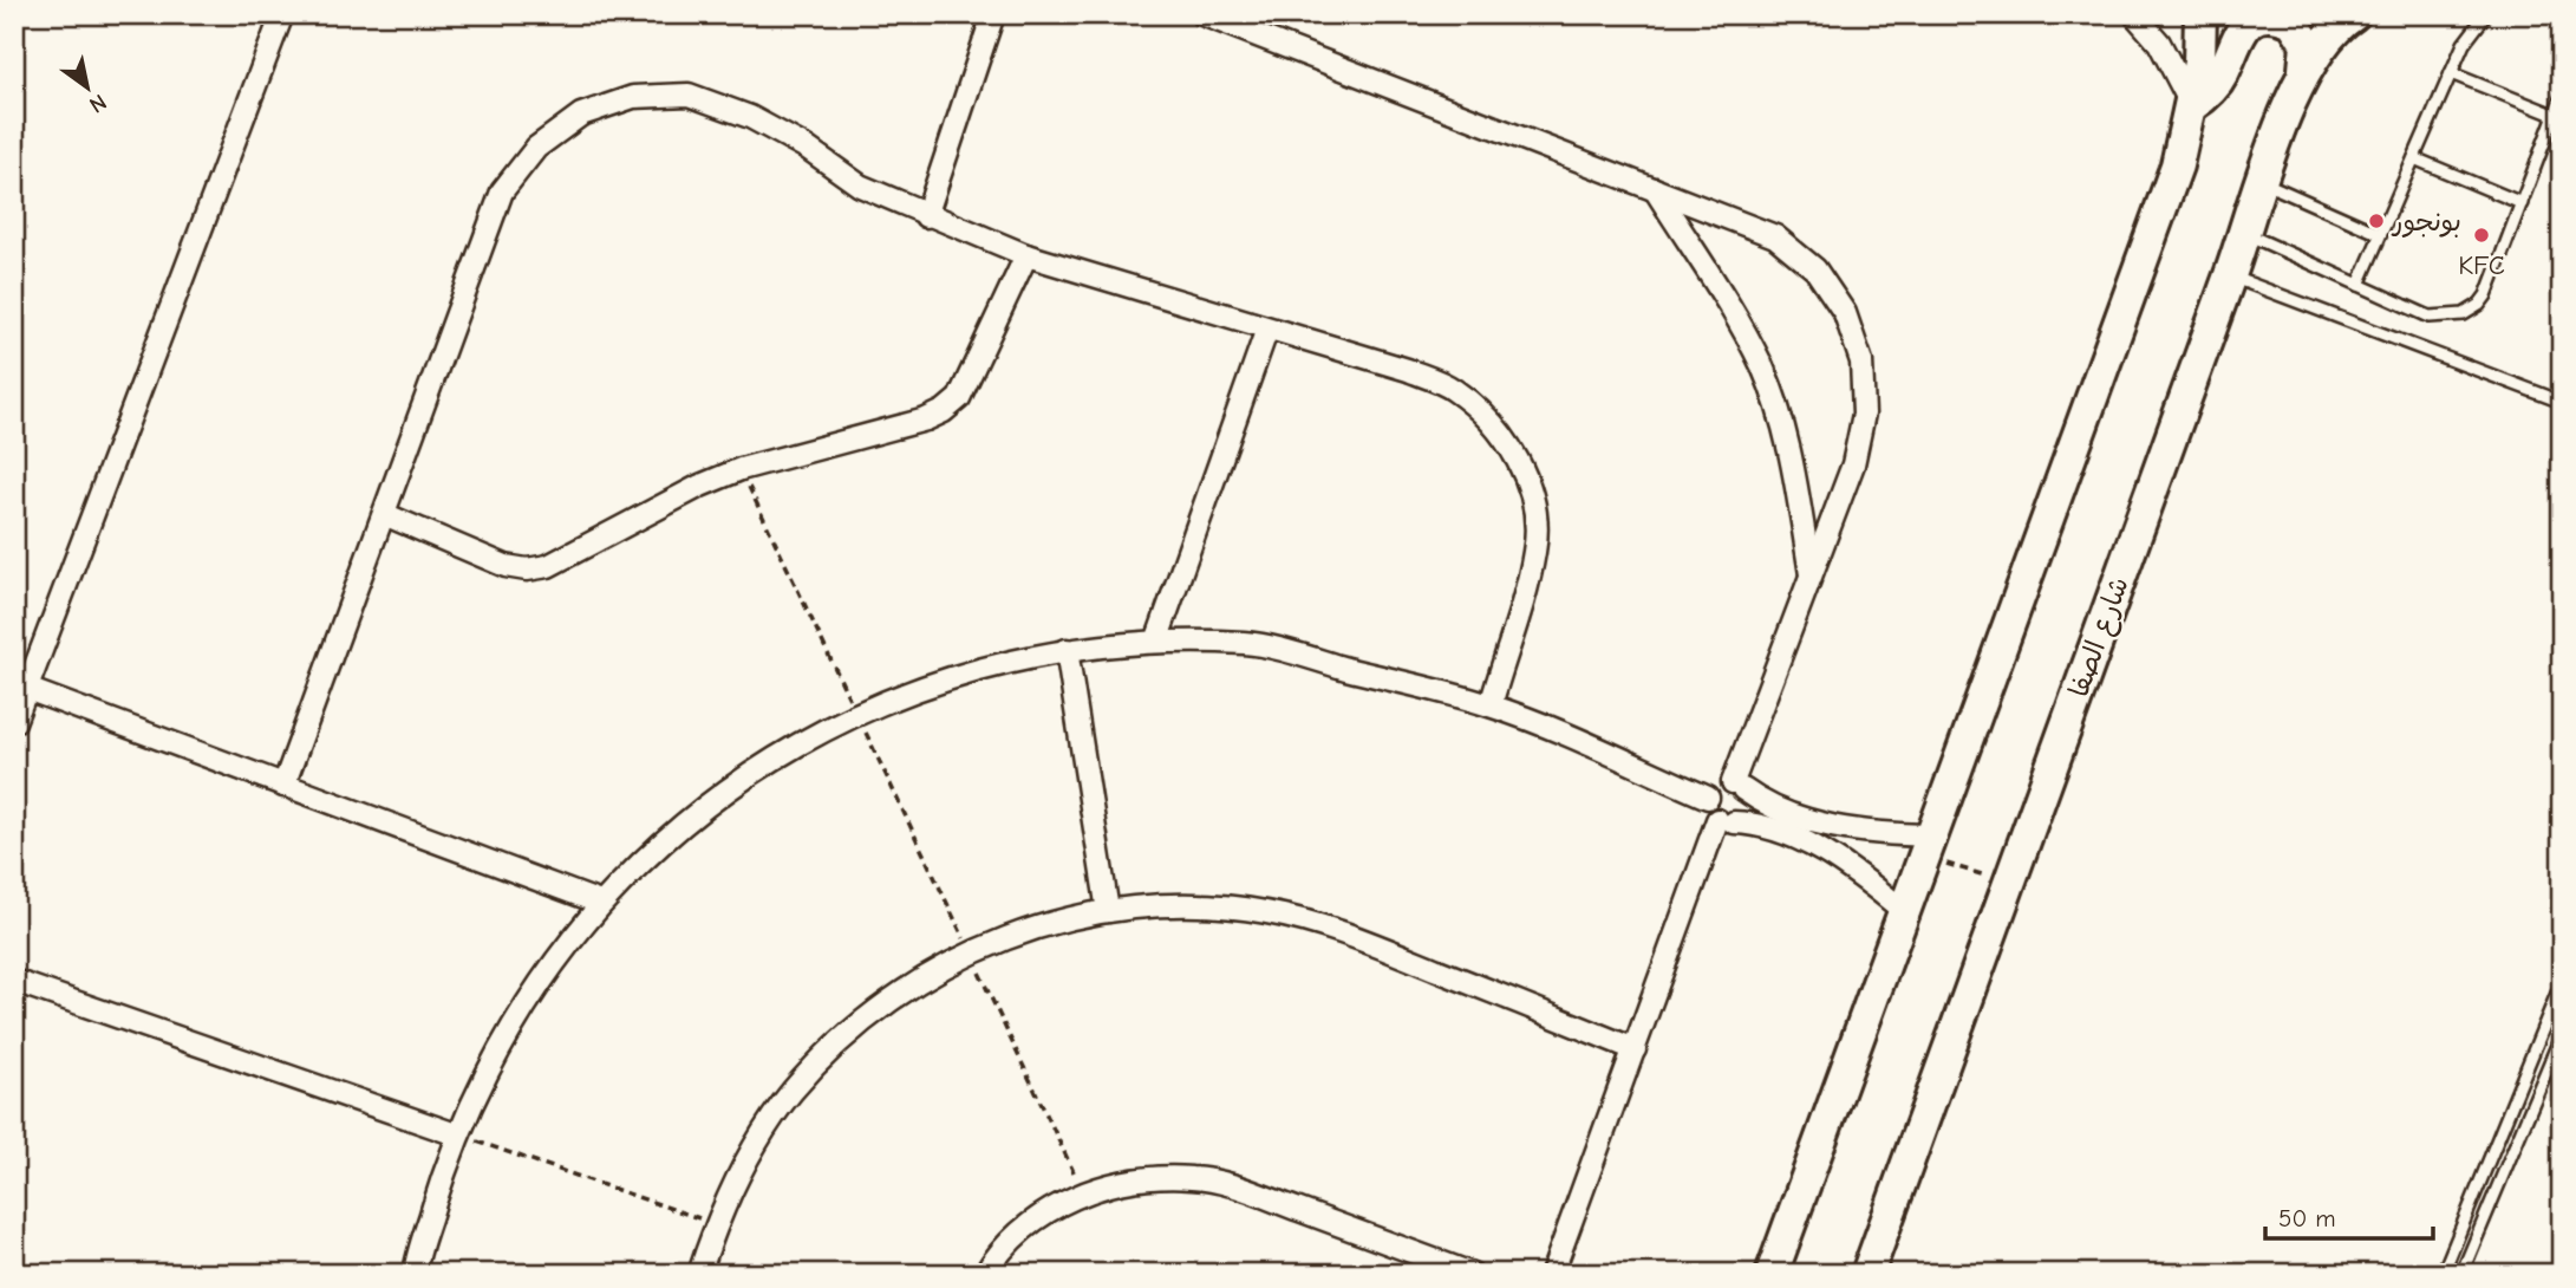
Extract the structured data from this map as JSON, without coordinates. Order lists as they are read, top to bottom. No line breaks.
{"streets":{"street":["شارع الصفا"]},"places":["بونجور","KFC"],"scale_bar":"50 m","north":"bottom right"}
